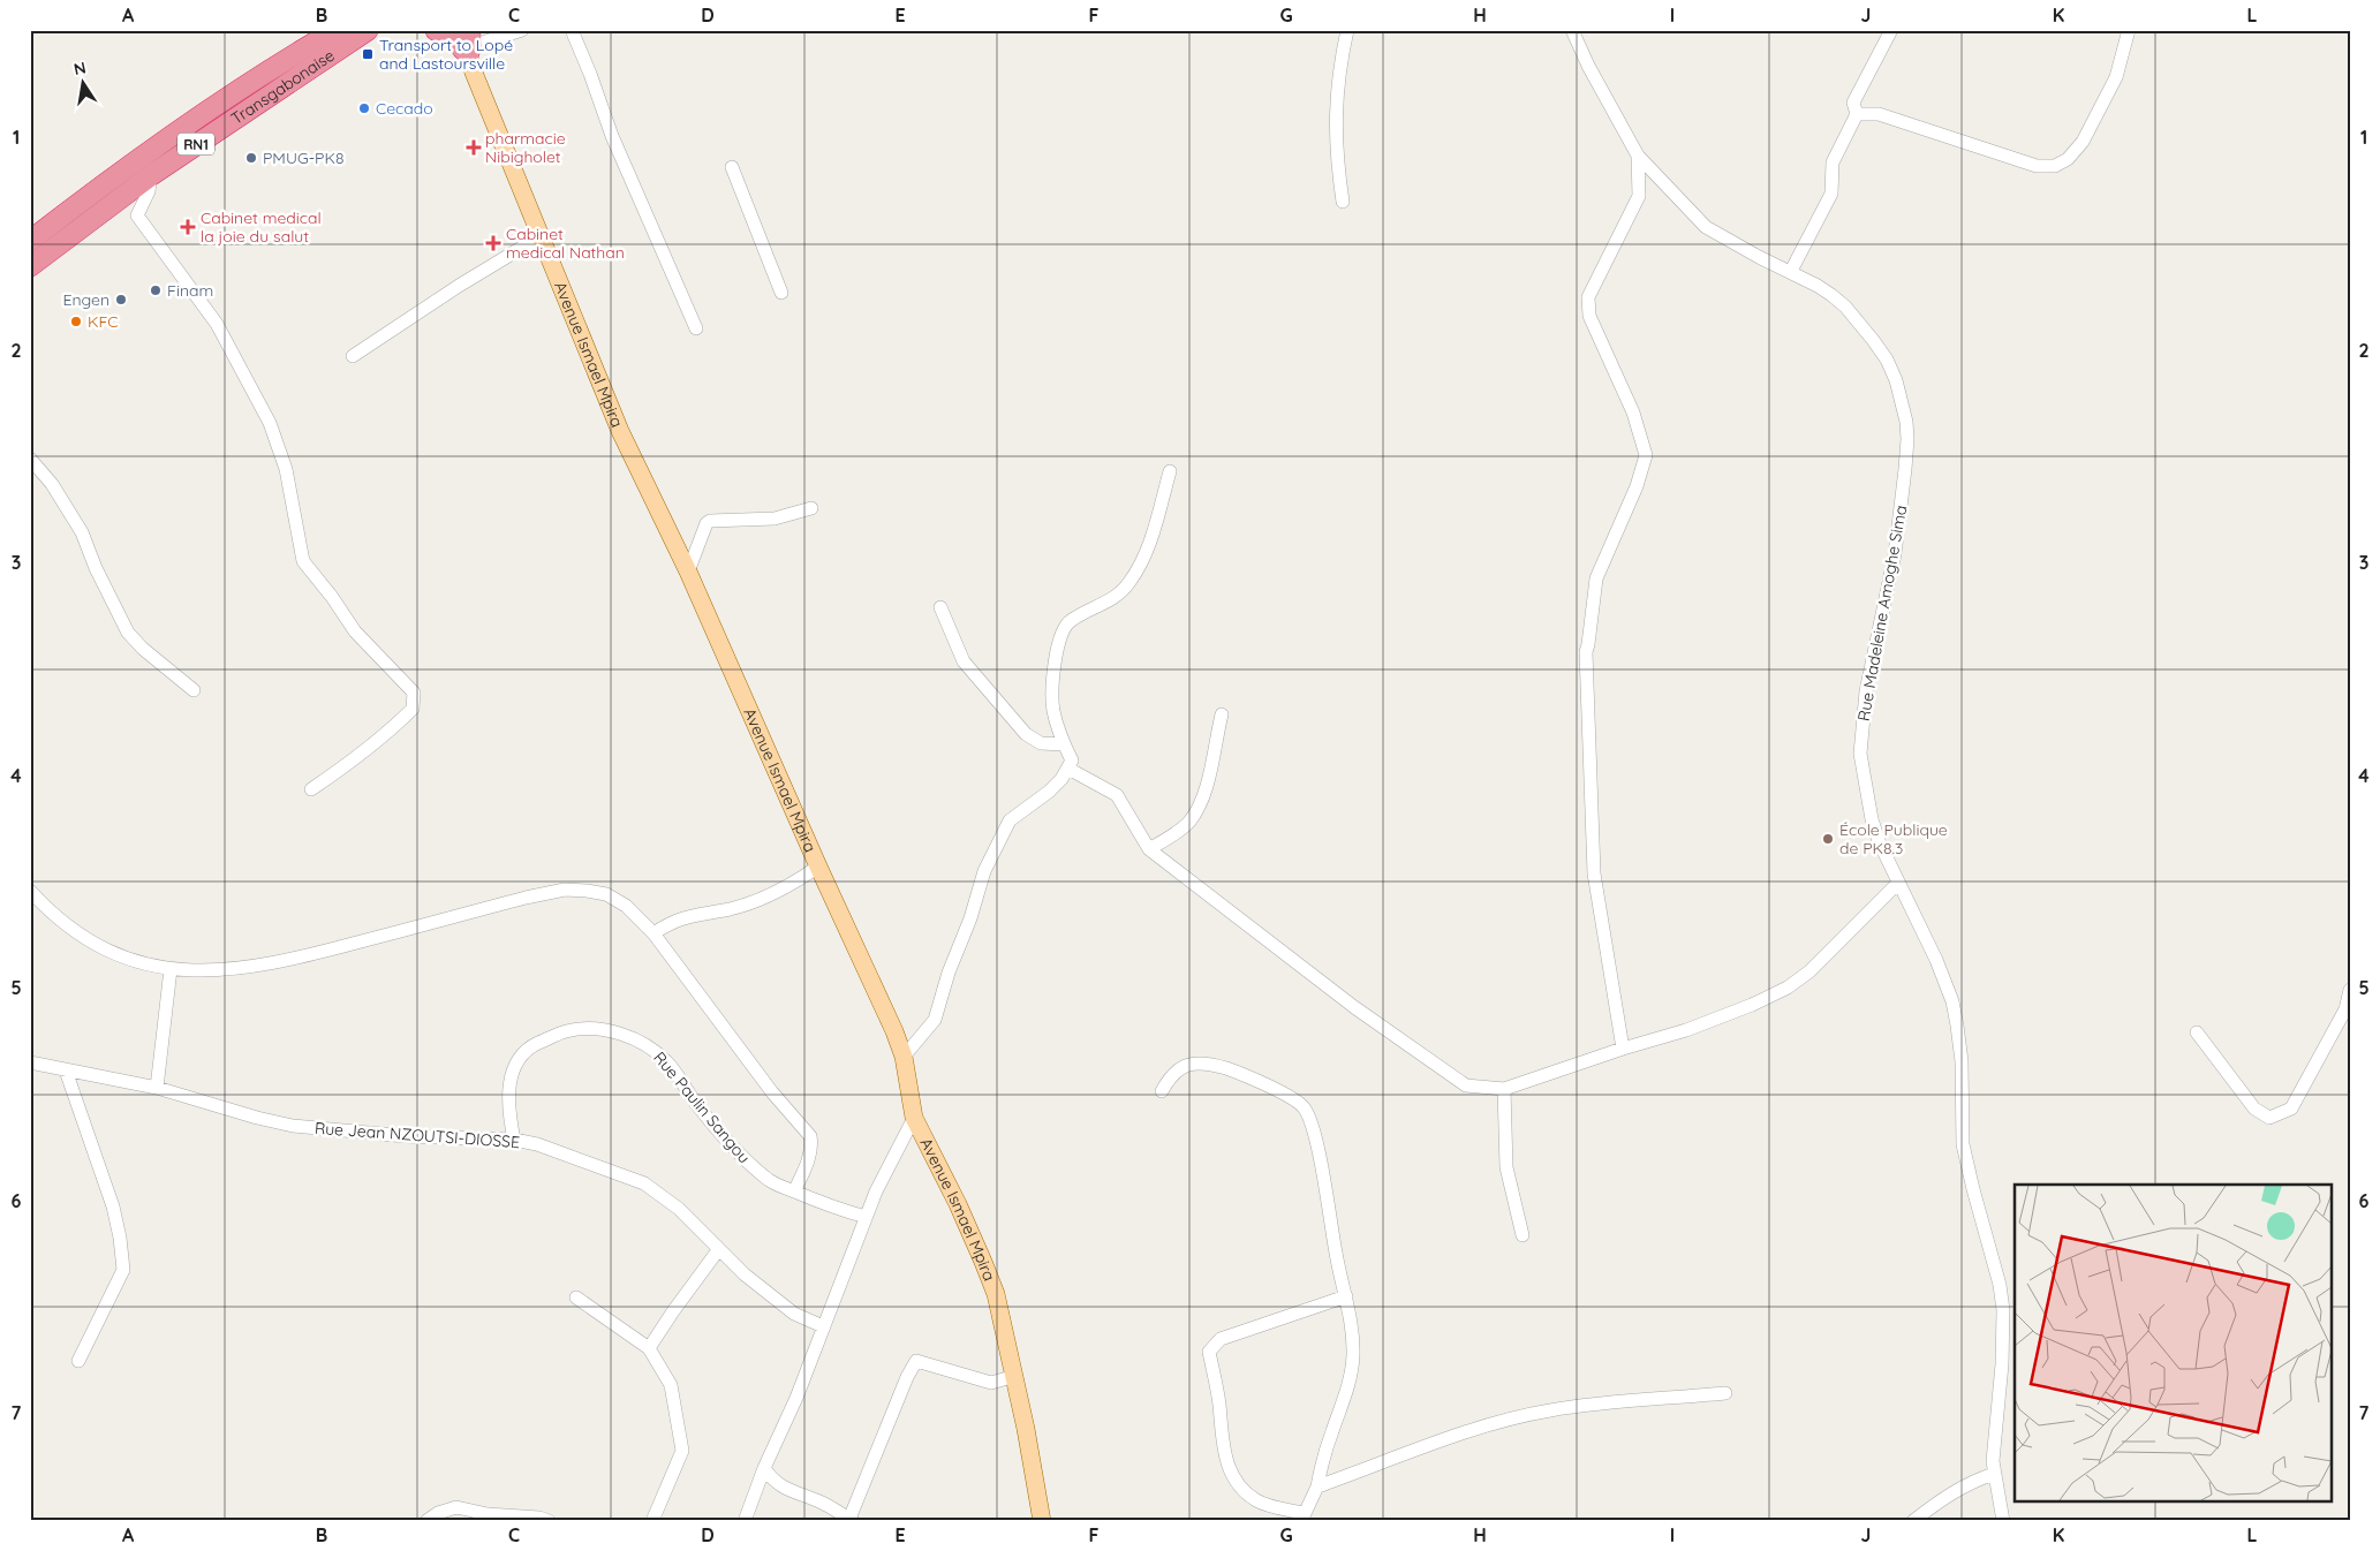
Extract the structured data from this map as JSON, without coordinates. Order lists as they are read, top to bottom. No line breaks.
{"streets":{"highway":["Transgabonaise","RN1"],"main road":["Avenue Ismael Mpira"],"street":["Rue Madeleine Amoghe Sima","Rue Paulin Sangou","Rue Jean NZOUTSI-DIOSSE"]},"crossings":[["Rue Paulin Sangou","Rue Jean NZOUTSI-DIOSSE"]],"places":{"transit":["Transport to Lopé and Lastoursville"],"other":["Cecado","PMUG-PK8","Finam","Engen","KFC","École Publique de PK8.3"],"health":["pharmacie Nibigholet","Cabinet medical la joie du salut","Cabinet medical Nathan"]},"north":"top","grid":{"columns":["A","B","C","D","E","F","G","H","I","J","K","L"],"rows":["1","2","3","4","5","6","7"]}}
